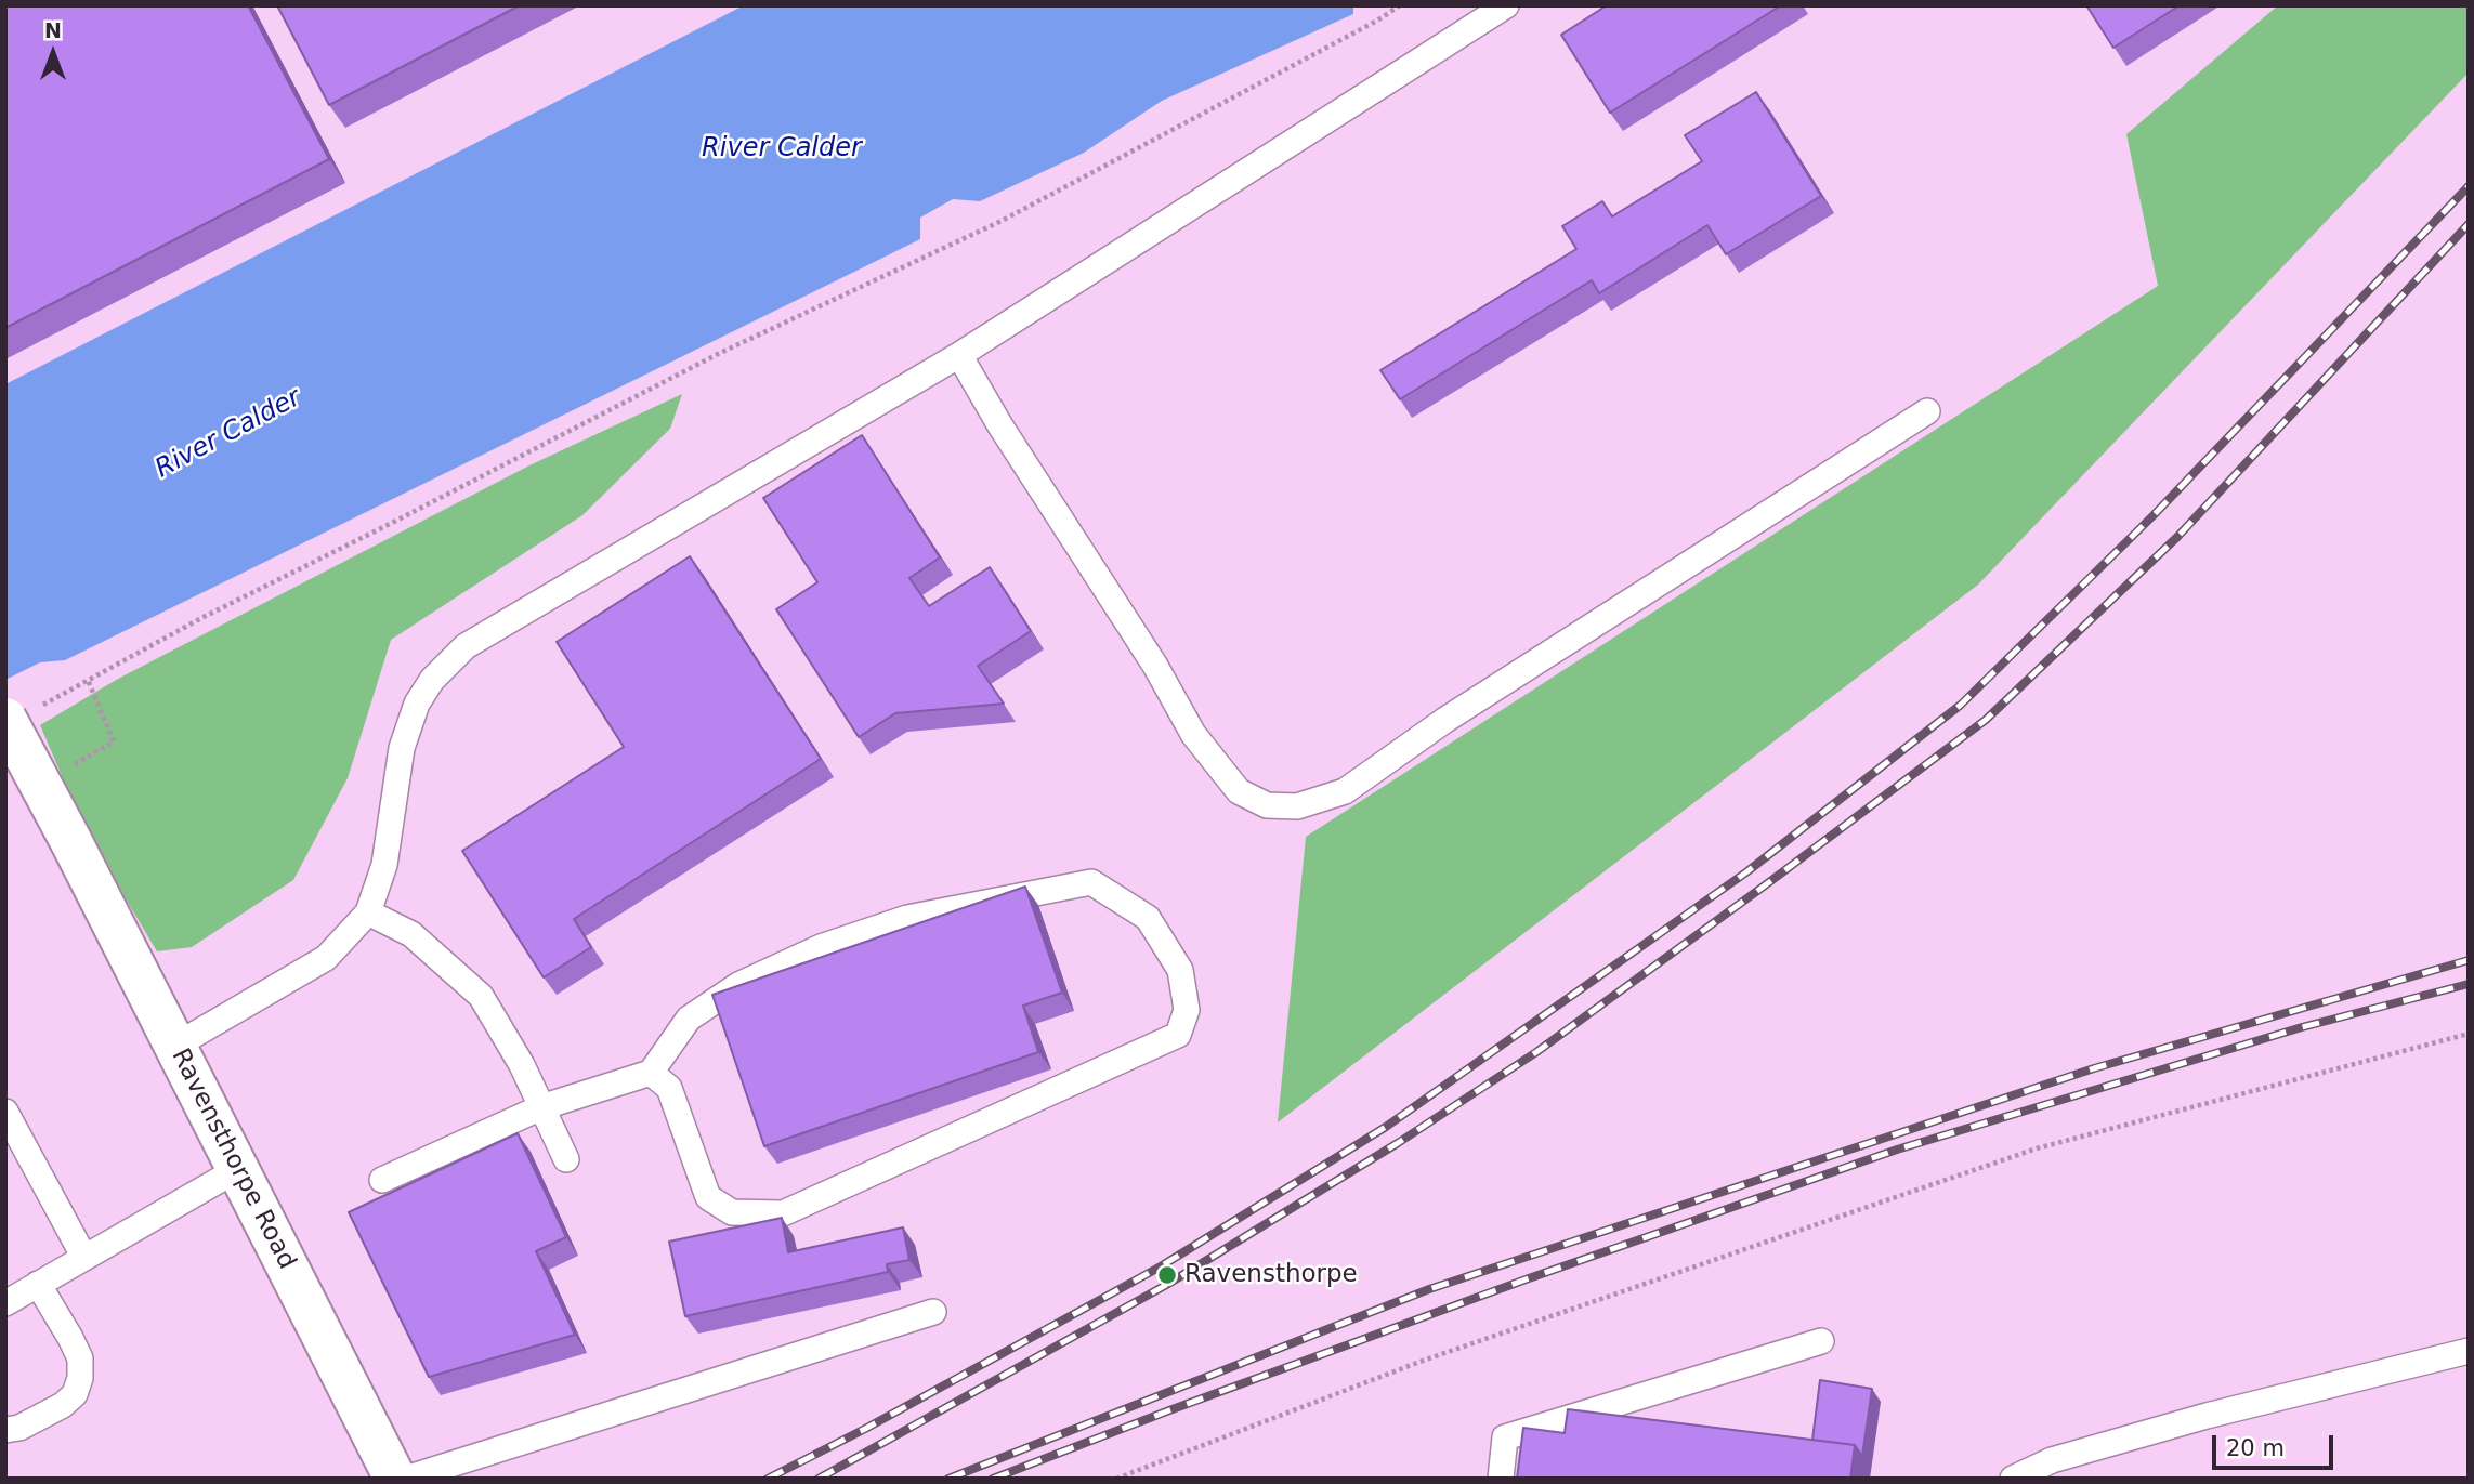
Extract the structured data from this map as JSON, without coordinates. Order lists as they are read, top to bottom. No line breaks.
{"streets":{"street":["Ravensthorpe Road"]},"water":["River Calder"],"places":["Ravensthorpe"],"scale_bar":"20 m","north":"top"}
